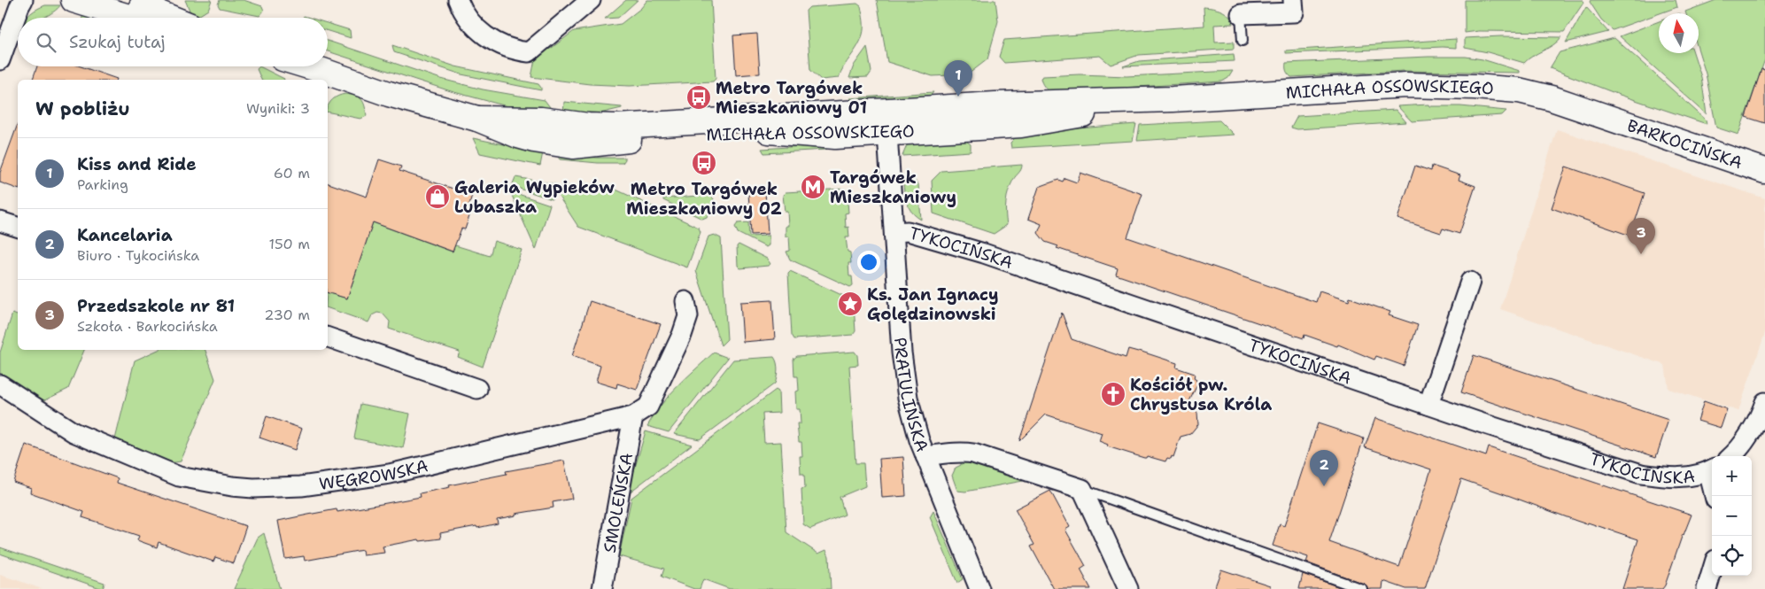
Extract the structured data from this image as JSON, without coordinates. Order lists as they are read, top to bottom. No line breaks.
{"streets":{"street":["MICHAŁA OSSOWSKIEGO","BARKOCIŃSKA","TYKOCIŃSKA","PRATULIŃSKA","WĘGROWSKA","SMOLEŃSKA"]},"crossings":[["MICHAŁA OSSOWSKIEGO","BARKOCIŃSKA"],["MICHAŁA OSSOWSKIEGO","PRATULIŃSKA"],["TYKOCIŃSKA","PRATULIŃSKA"],["WĘGROWSKA","SMOLEŃSKA"]],"places":{"bus stop":["Metro Targówek Mieszkaniowy 01","Metro Targówek Mieszkaniowy 02"],"metro station":["Targówek Mieszkaniowy"],"shop":["Galeria Wypieków Lubaszka"],"place":["Ks. Jan Ignacy Golędzinowski"],"church":["Kościół pw. Chrystusa Króla"]},"north":"top","page":{"search":"Szukaj tutaj","pins":["1","3","2"],"heading":["W pobliżu","Wyniki: 3"],"list":[{"mark":"1","name":"Kiss and Ride","note":"Parking","value":"60 m"},{"mark":"2","name":"Kancelaria","note":"Biuro · Tykocińska","value":"150 m"},{"mark":"3","name":"Przedszkole nr 81","note":"Szkoła · Barkocińska","value":"230 m"}],"map_buttons":["+","−"]}}
